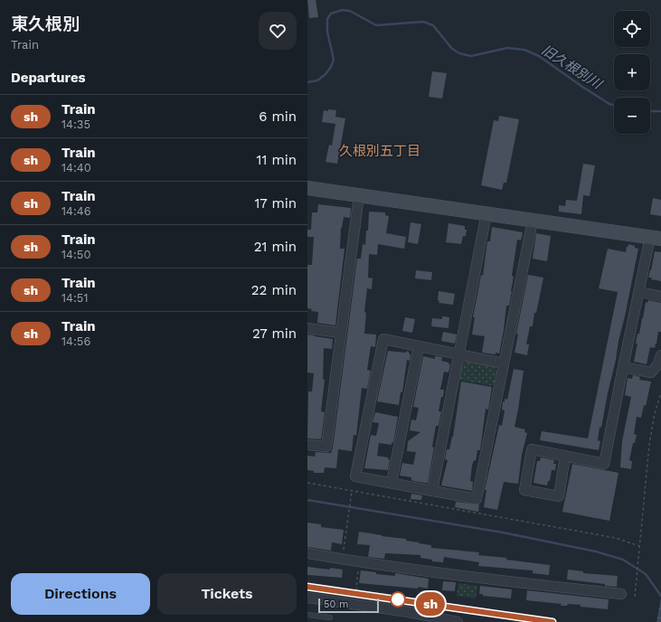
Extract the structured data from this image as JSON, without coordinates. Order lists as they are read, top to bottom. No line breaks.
{"districts":["久根別五丁目"],"water":["旧久根別川"],"scale_bar":"50 m","page":{"heading":[["東久根別","Train"],"Departures"],"on_map":"sh","map_buttons":["+","−"],"list":[{"mark":"sh","name":"Train","note":"14:35","value":"6 min"},{"mark":"sh","name":"Train","note":"14:40","value":"11 min"},{"mark":"sh","name":"Train","note":"14:46","value":"17 min"},{"mark":"sh","name":"Train","note":"14:50","value":"21 min"},{"mark":"sh","name":"Train","note":"14:51","value":"22 min"},{"mark":"sh","name":"Train","note":"14:56","value":"27 min"}],"buttons":["Directions","Tickets"],"scale":"50 m"}}
